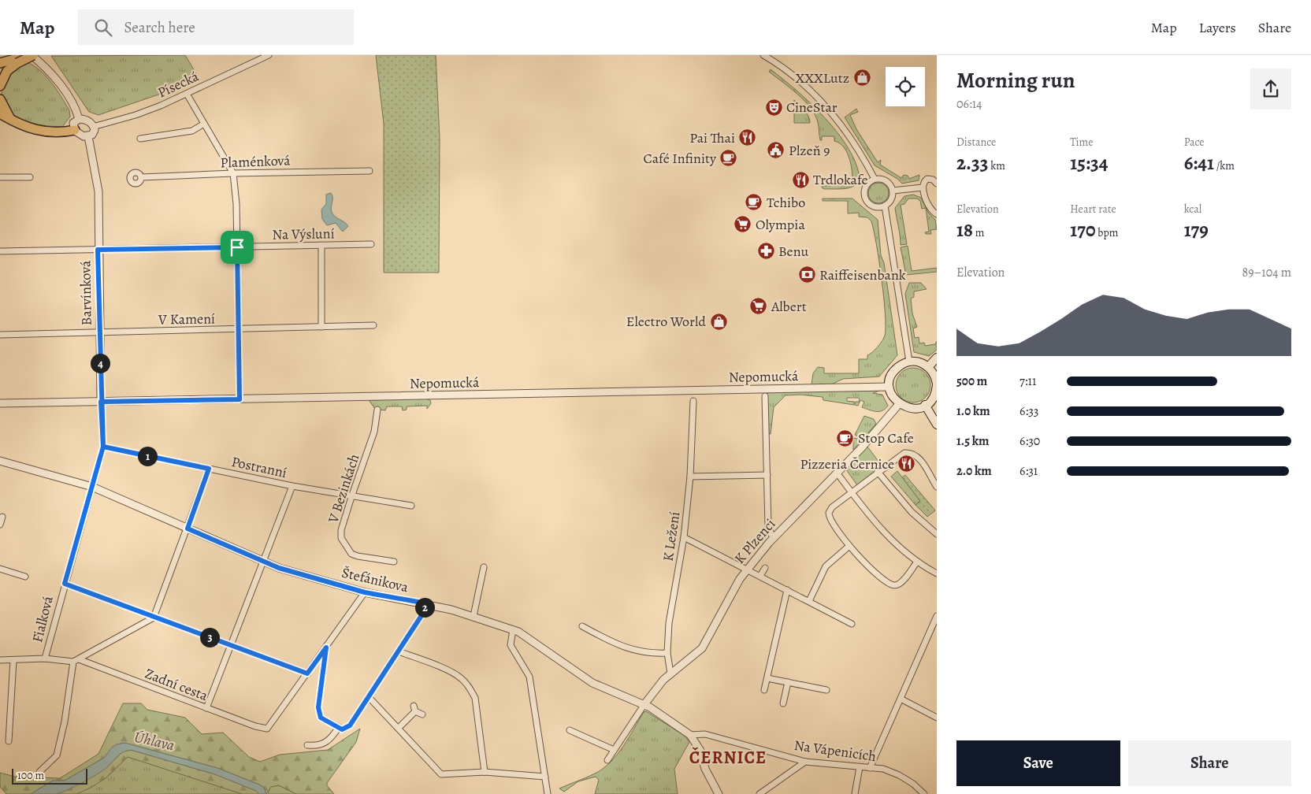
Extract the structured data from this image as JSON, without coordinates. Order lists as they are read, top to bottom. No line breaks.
{"streets":{"street":["Písecká","Plaménková","Na Výsluní","Barvínková","V Kamení","Nepomucká","Postranní","V Bezinkách","K Ležení","K Plzenci","Štefánikova","Fialková","Zadní cesta","Na Vápenicích"]},"crossings":[["Písecká","Barvínková"],["Na Výsluní","Barvínková"],["Barvínková","V Kamení"],["Barvínková","Nepomucká"],["Barvínková","Fialková"],["Nepomucká","K Plzenci"],["Nepomucká","Fialková"],["Postranní","V Bezinkách"],["Postranní","Fialková"],["K Ležení","K Plzenci"],["K Plzenci","Štefánikova"],["Štefánikova","Fialková"],["Štefánikova","Na Vápenicích"],["Fialková","Zadní cesta"]],"districts":["ČERNICE"],"water":["Úhlava"],"places":{"shop":["XXXLutz","Electro World"],"theatre":["CineStar"],"restaurant":["Pai Thai","Trdlokafe","Pizzeria Černice"],"public building":["Plzeň 9"],"cafe":["Café Infinity","Tchibo","Stop Cafe"],"supermarket":["Olympia","Albert"],"pharmacy":["Benu"],"bank":["Raiffeisenbank"]},"scale_bar":"100 m","page":{"header":"Map","search":"Search here","nav":["Map","Layers","Share"],"heading":["Morning run","06:14"],"stats":[["Distance","2.33 km"],["Time","15:34"],["Pace","6:41 /km"],["Elevation","18 m"],["Heart rate","170 bpm"],["kcal","179"]],"chart":["Elevation","89–104 m"],"pins":["4","1","2","3"],"list":[{"name":"500 m","note":"7:11"},{"name":"1.0 km","note":"6:33"},{"name":"1.5 km","note":"6:30"},{"name":"2.0 km","note":"6:31"}],"buttons":["Save","Share"],"scale":"100 m"}}
